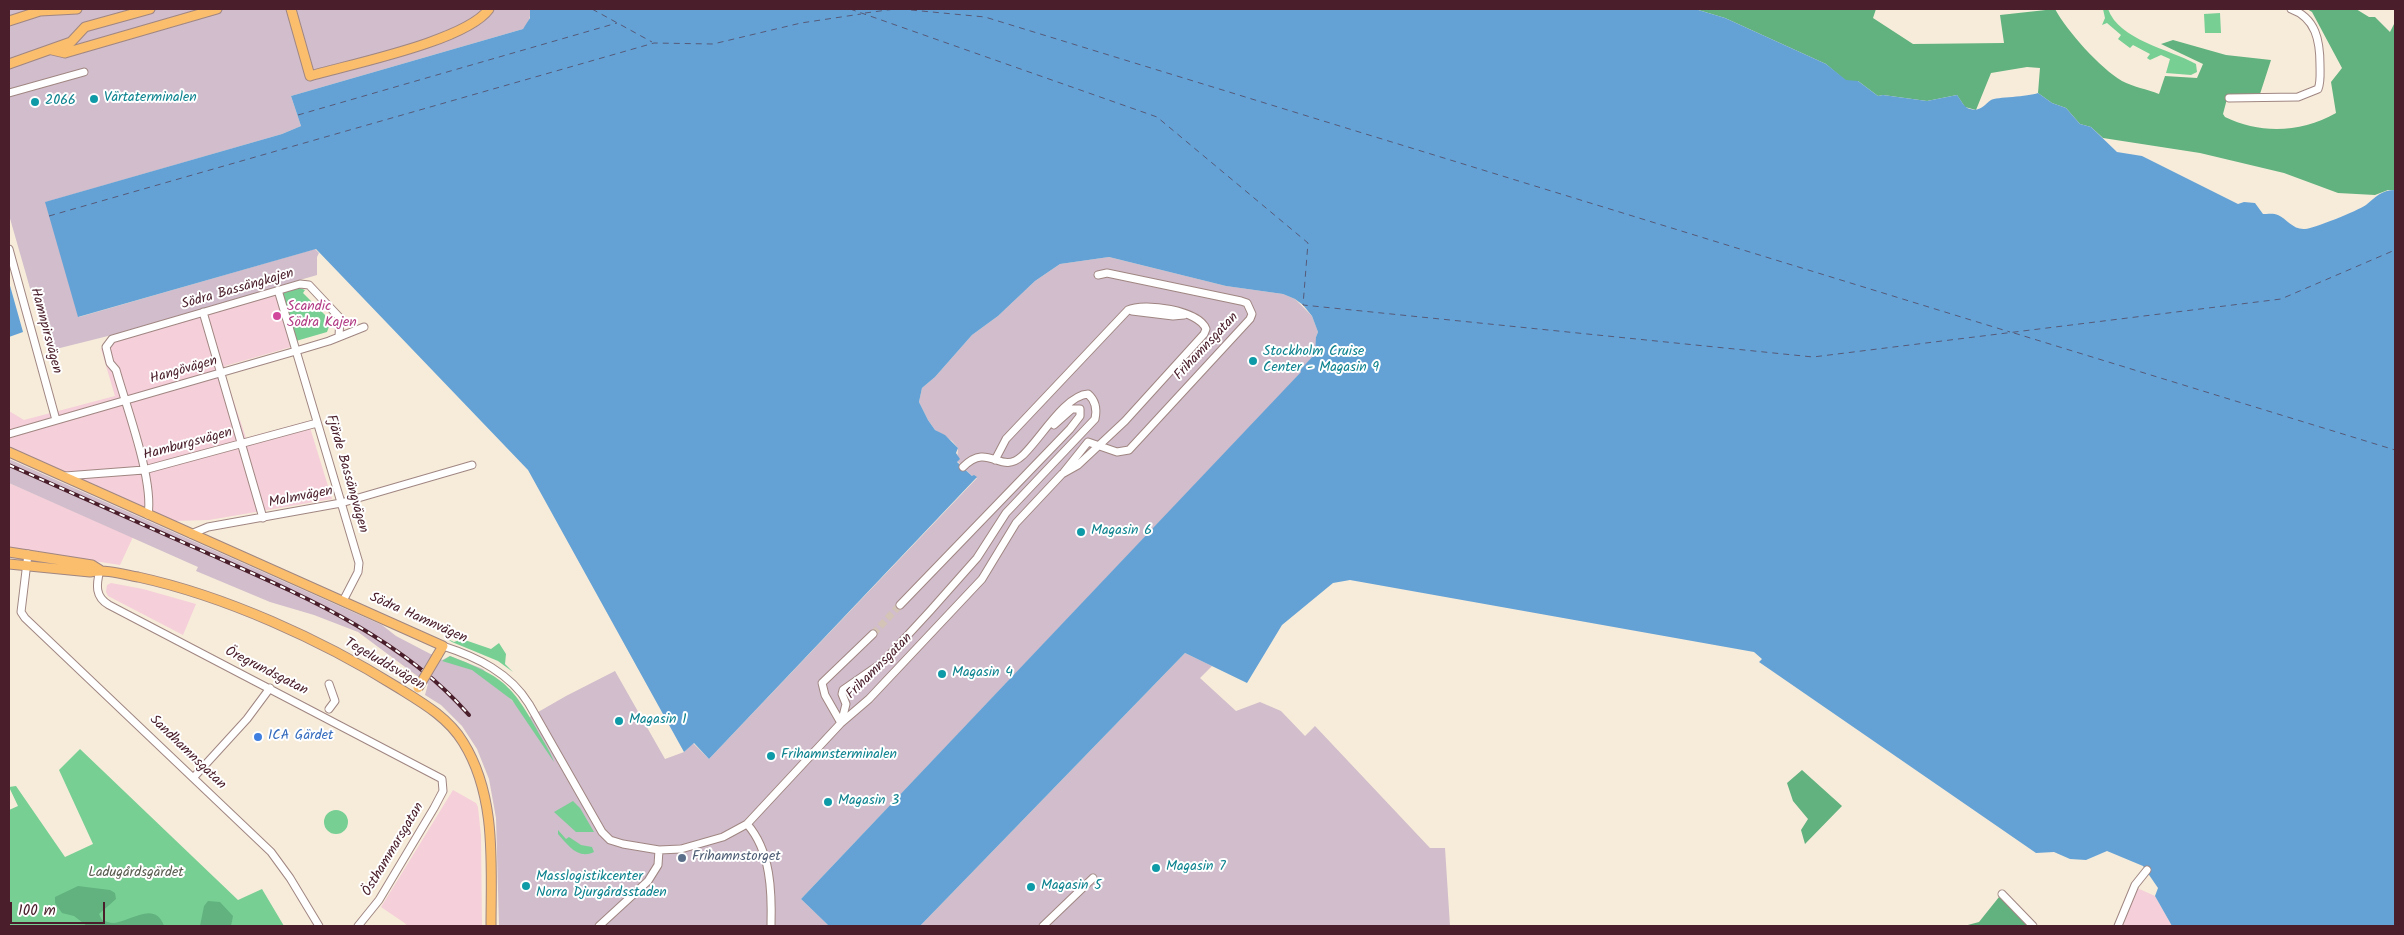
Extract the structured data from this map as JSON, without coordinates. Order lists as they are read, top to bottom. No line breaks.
{"streets":{"main road":["Södra Hamnvägen","Tegeluddsvägen"],"street":["Södra Bassängkajen","Hamnpirsvägen","Frihamnsgatan","Hangövägen","Hamburgsvägen","Fjärde Bassängvägen","Malmvägen","Öregrundsgatan","Sandhamnsgatan","Östhammarsgatan"]},"crossings":[["Södra Bassängkajen","Hangövägen"],["Södra Bassängkajen","Fjärde Bassängvägen"],["Hamnpirsvägen","Hangövägen"],["Frihamnsgatan","Södra Hamnvägen"],["Hangövägen","Fjärde Bassängvägen"],["Hamburgsvägen","Fjärde Bassängvägen"],["Hamburgsvägen","Södra Hamnvägen"],["Fjärde Bassängvägen","Malmvägen"],["Fjärde Bassängvägen","Södra Hamnvägen"],["Malmvägen","Södra Hamnvägen"],["Tegeluddsvägen","Öregrundsgatan"],["Tegeluddsvägen","Sandhamnsgatan"],["Öregrundsgatan","Östhammarsgatan"]],"parks":["Ladugårdsgärdet"],"places":["Värtaterminalen","2066","Scandic Södra Kajen","Stockholm Cruise Center - Magasin 9","Magasin 6","Magasin 4","Magasin 1","ICA Gärdet","Frihamnsterminalen","Magasin 3","Frihamnstorget","Magasin 7","Masslogistikcenter Norra Djurgårdsstaden","Magasin 5"],"scale_bar":"100 m"}
